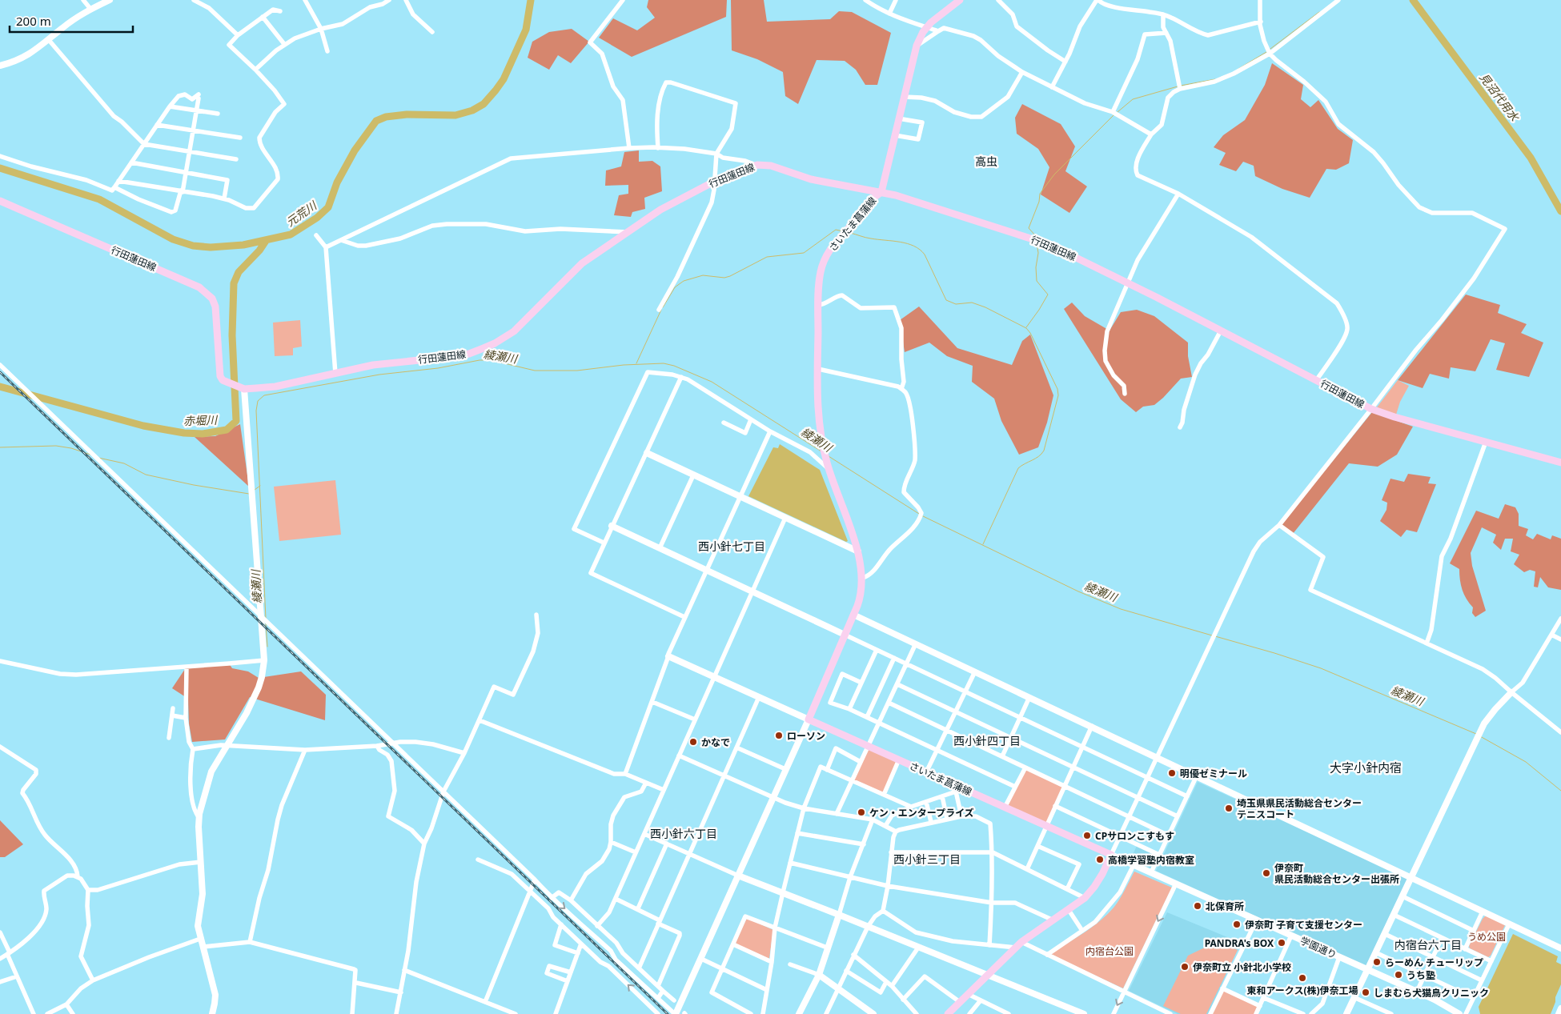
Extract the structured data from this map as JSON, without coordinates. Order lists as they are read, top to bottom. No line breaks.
{"streets":{"main road":["行田蓮田線","さいたま菖蒲線"],"street":["学園通り"]},"crossings":[["行田蓮田線","さいたま菖蒲線"],["さいたま菖蒲線","学園通り"]],"districts":["高虫","西小針七丁目","西小針四丁目","大字小針内宿","西小針六丁目","西小針三丁目","内宿台六丁目"],"water":["見沼代用水","元荒川","綾瀬川","赤堀川"],"parks":["うめ公園","内宿台公園"],"places":["ローソン","かなで","明優ゼミナール","埼玉県県民活動総合センター テニスコート","ケン・エンタープライズ","CPサロンこすもす","高橋学習塾内宿教室","伊奈町 県民活動総合センター出張所","北保育所","伊奈町 子育て支援センター","PANDRA's BOX","らーめん チューリップ","伊奈町立 小針北小学校","うち塾","東和アークス(株)伊奈工場","しまむら犬猫鳥クリニック"],"scale_bar":"200 m"}
